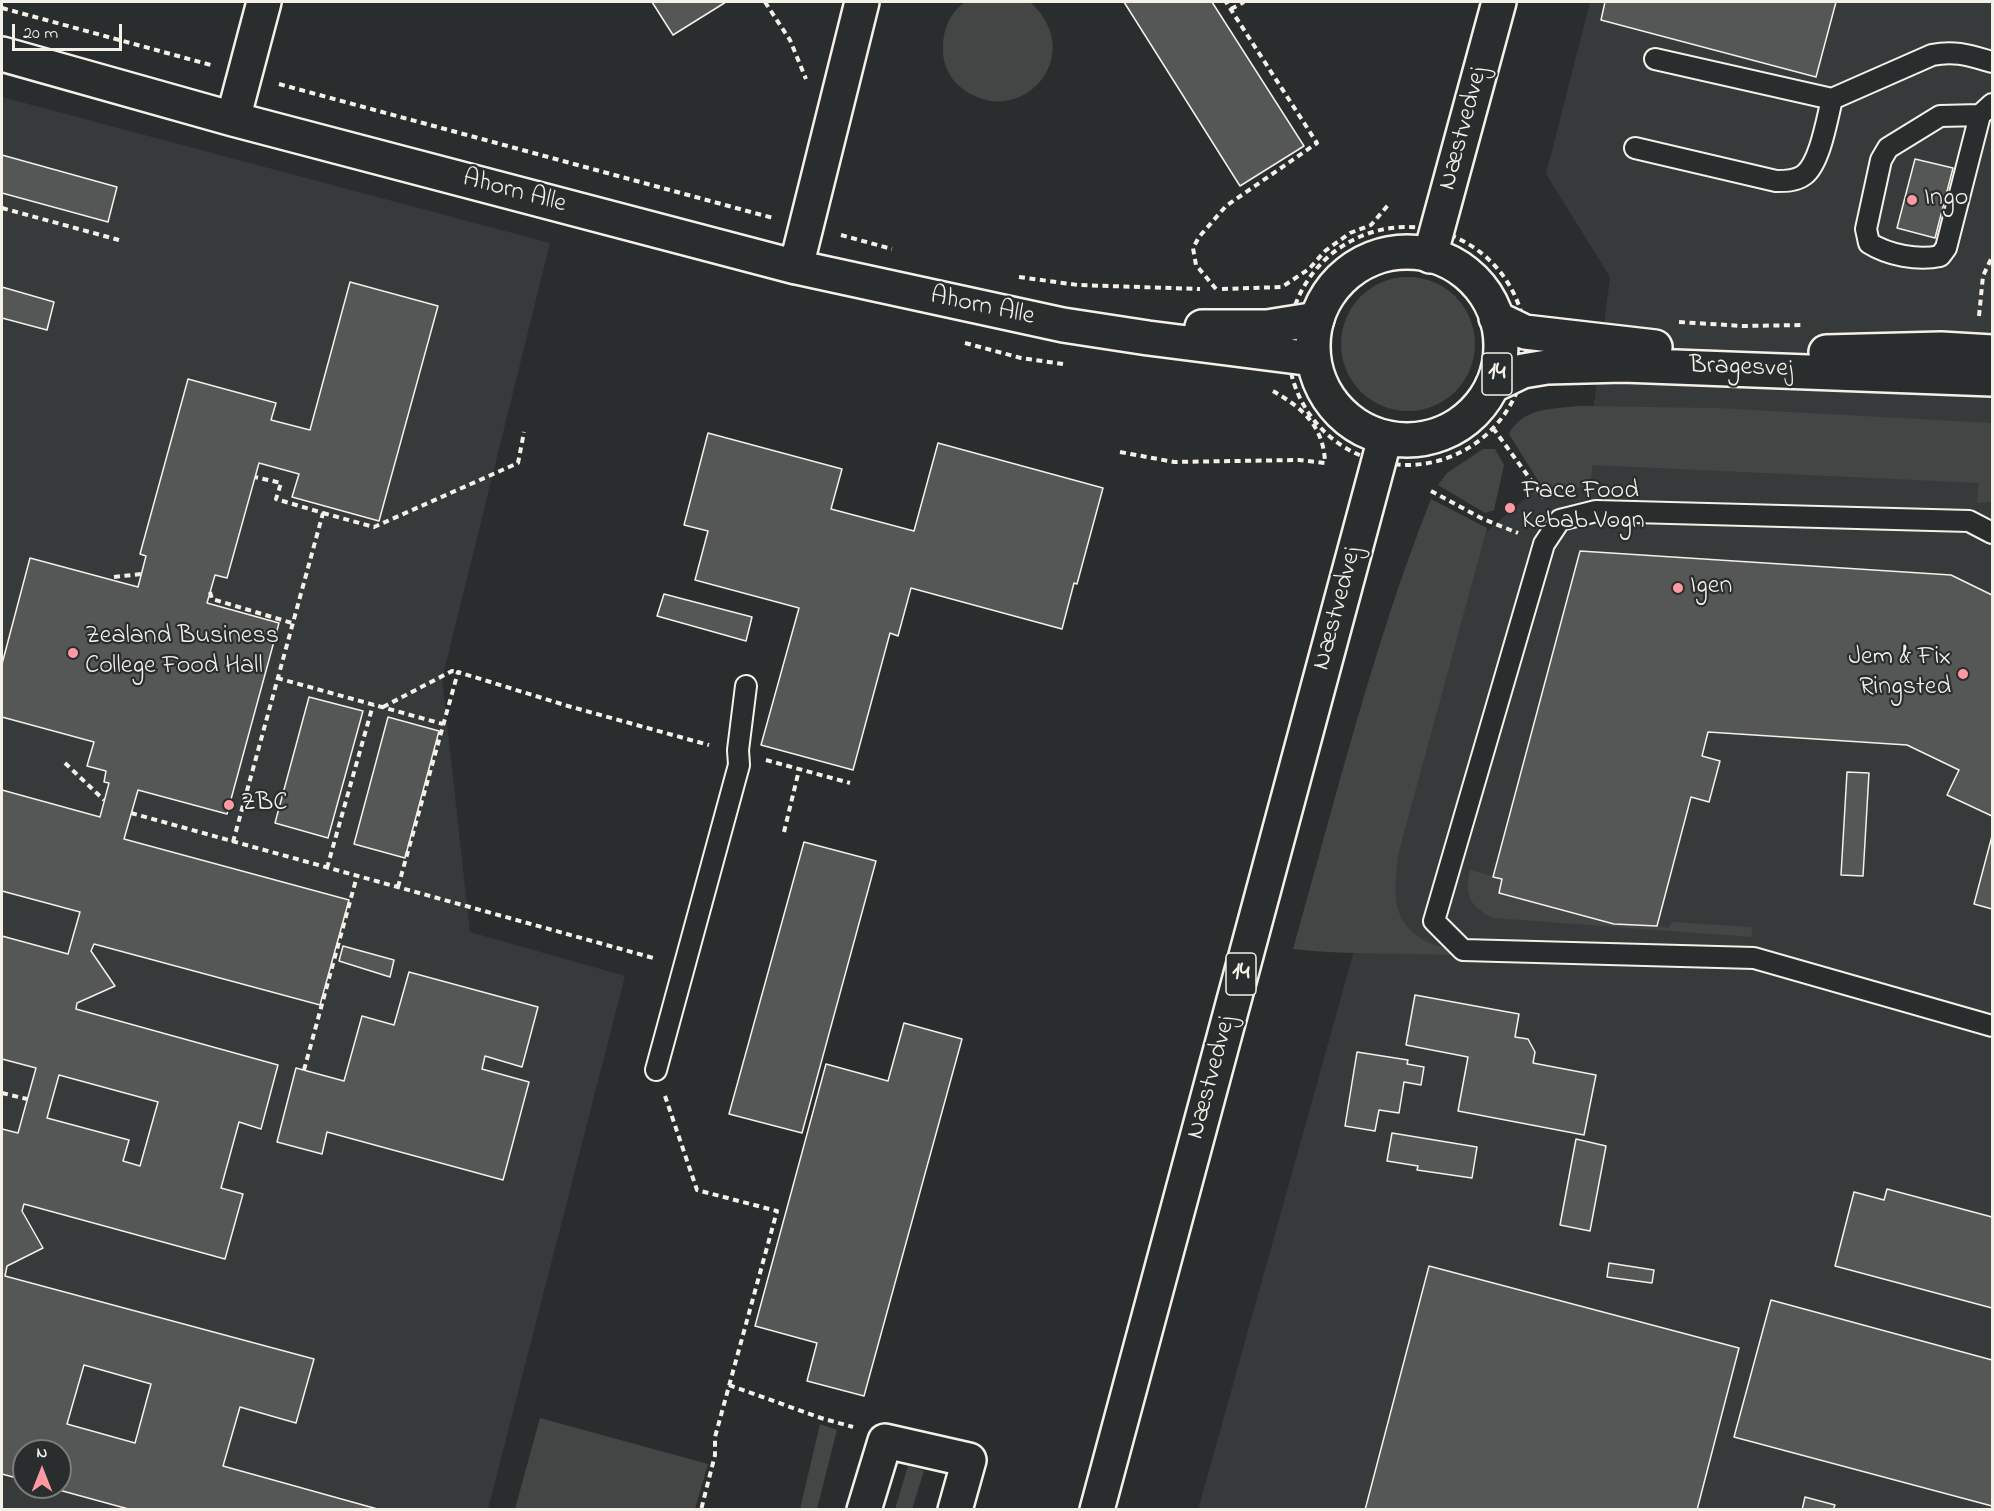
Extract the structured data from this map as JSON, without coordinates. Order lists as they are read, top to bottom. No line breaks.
{"streets":{"main road":["Næstvedvej","Ahorn Alle","Bragesvej","14"]},"crossings":[["Næstvedvej","Ahorn Alle"],["Næstvedvej","Bragesvej"],["Næstvedvej","14"],["Ahorn Alle","Bragesvej"],["Ahorn Alle","14"],["Bragesvej","14"]],"places":["Ingo","Face Food Kebab Vogn","Igen","Zealand Business College Food Hall","Jem & Fix Ringsted","ZBC"],"scale_bar":"20 m","north":"top"}
